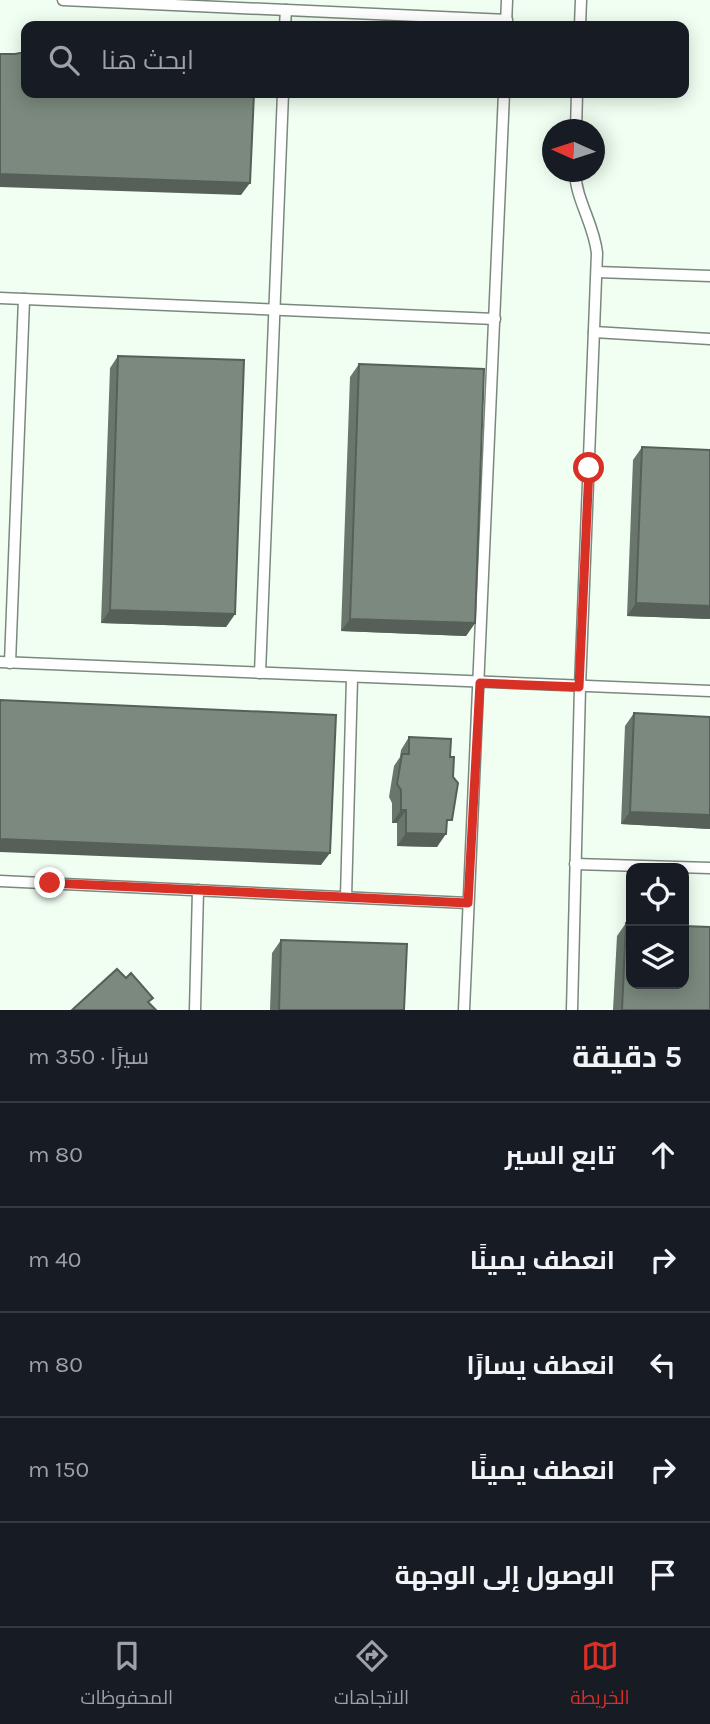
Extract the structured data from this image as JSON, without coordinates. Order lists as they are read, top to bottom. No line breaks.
{"north":"left","page":{"search":"ابحث هنا","heading":["5 دقيقة","سيرًا · 350 m"],"list":[["تابع السير","80 m"],["انعطف يمينًا","40 m"],["انعطف يسارًا","80 m"],["انعطف يمينًا","150 m"],"الوصول إلى الوجهة"],"nav":["الخريطة","الاتجاهات","المحفوظات"]}}
